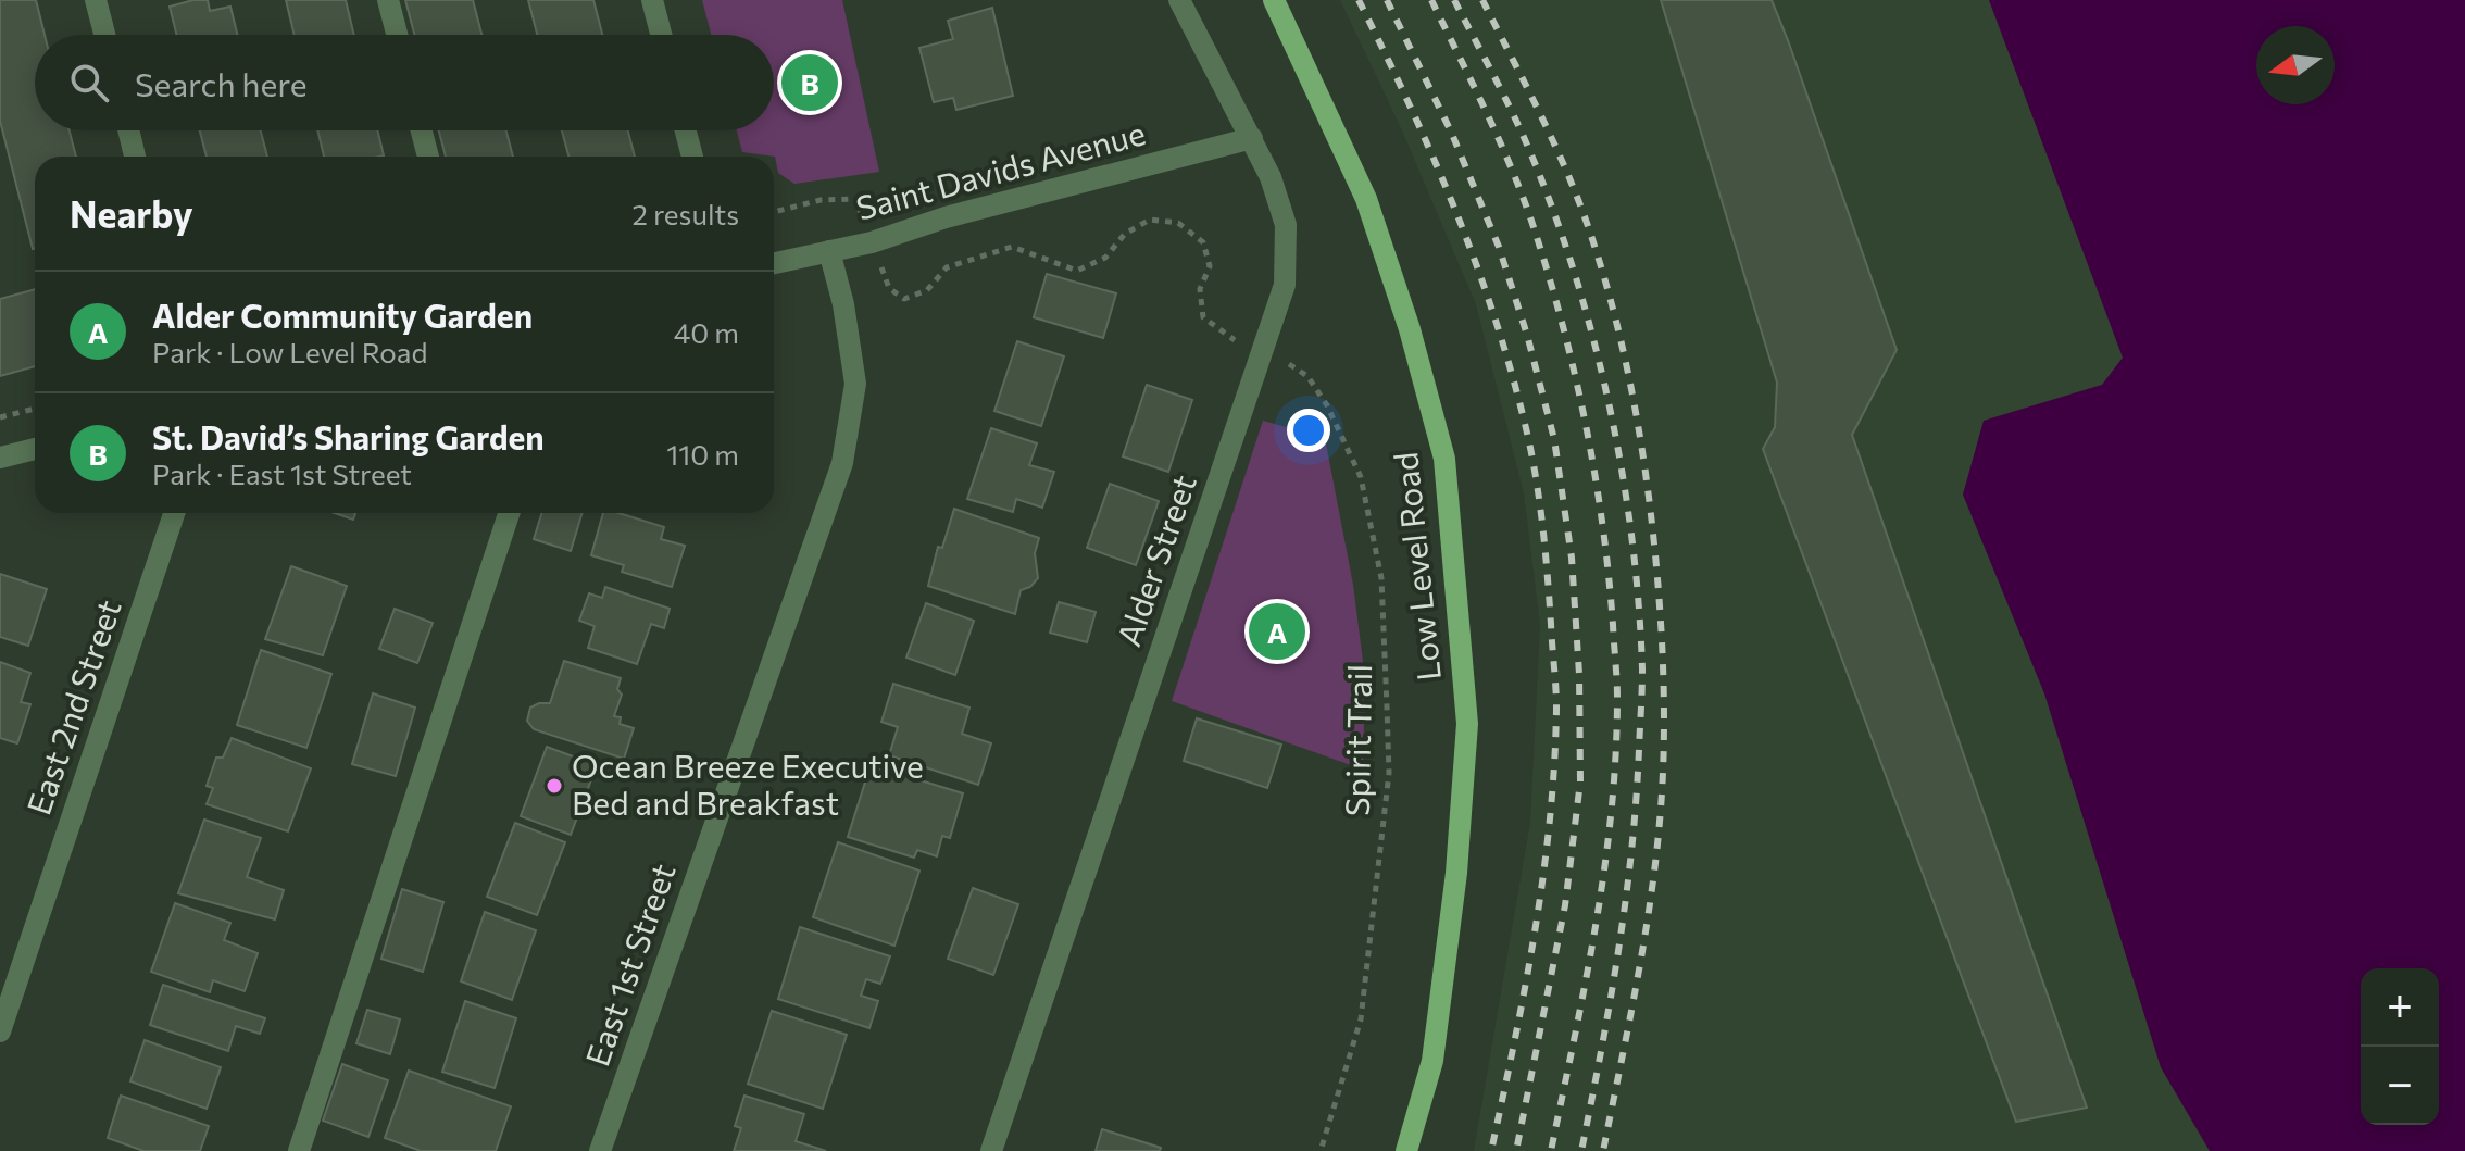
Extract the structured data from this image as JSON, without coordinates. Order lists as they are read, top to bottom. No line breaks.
{"streets":{"main road":["Low Level Road"],"street":["Saint Davids Avenue","Alder Street","East 2nd Street","East 1st Street"],"path":["Spirit Trail"]},"crossings":[["Saint Davids Avenue","Alder Street"],["Saint Davids Avenue","East 1st Street"]],"places":["Ocean Breeze Executive Bed and Breakfast"],"north":"left","page":{"search":"Search here","pins":["B","A"],"heading":["Nearby","2 results"],"list":[{"mark":"A","name":"Alder Community Garden","note":"Park · Low Level Road","value":"40 m"},{"mark":"B","name":"St. David’s Sharing Garden","note":"Park · East 1st Street","value":"110 m"}],"map_buttons":["+","−"]}}
